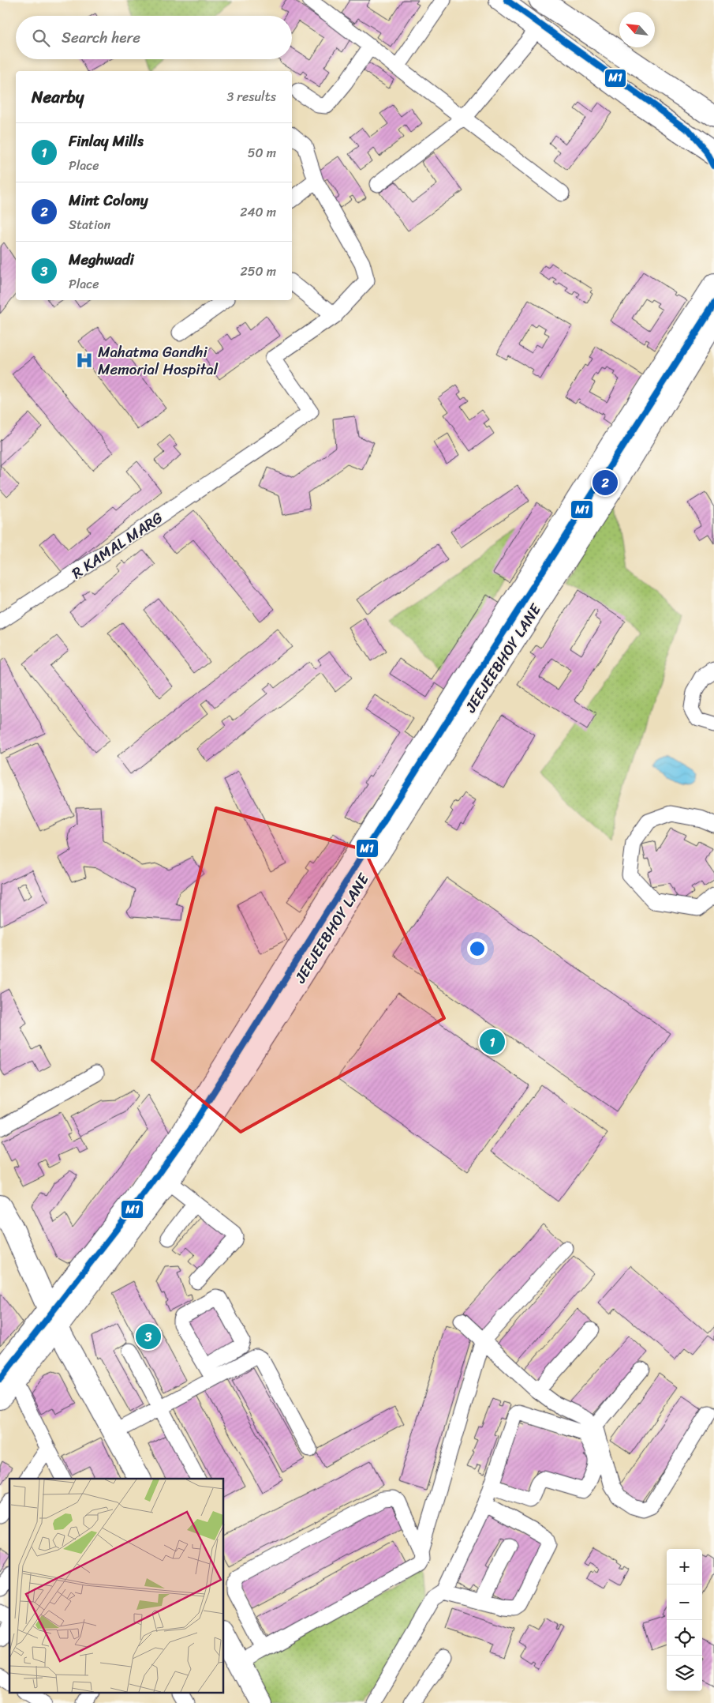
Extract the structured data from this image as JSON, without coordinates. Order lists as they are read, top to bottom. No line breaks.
{"streets":{"street":["R KAMAL MARG","JEEJEEBHOY LANE"]},"places":{"hospital":["Mahatma Gandhi Memorial Hospital"]},"lines":["transit line M1"],"north":"top left","page":{"search":"Search here","heading":["Nearby","3 results"],"list":[{"mark":"1","name":"Finlay Mills","note":"Place","value":"50 m"},{"mark":"2","name":"Mint Colony","note":"Station","value":"240 m"},{"mark":"3","name":"Meghwadi","note":"Place","value":"250 m"}],"pins":["2","1","3"],"map_buttons":["+","−"]}}
